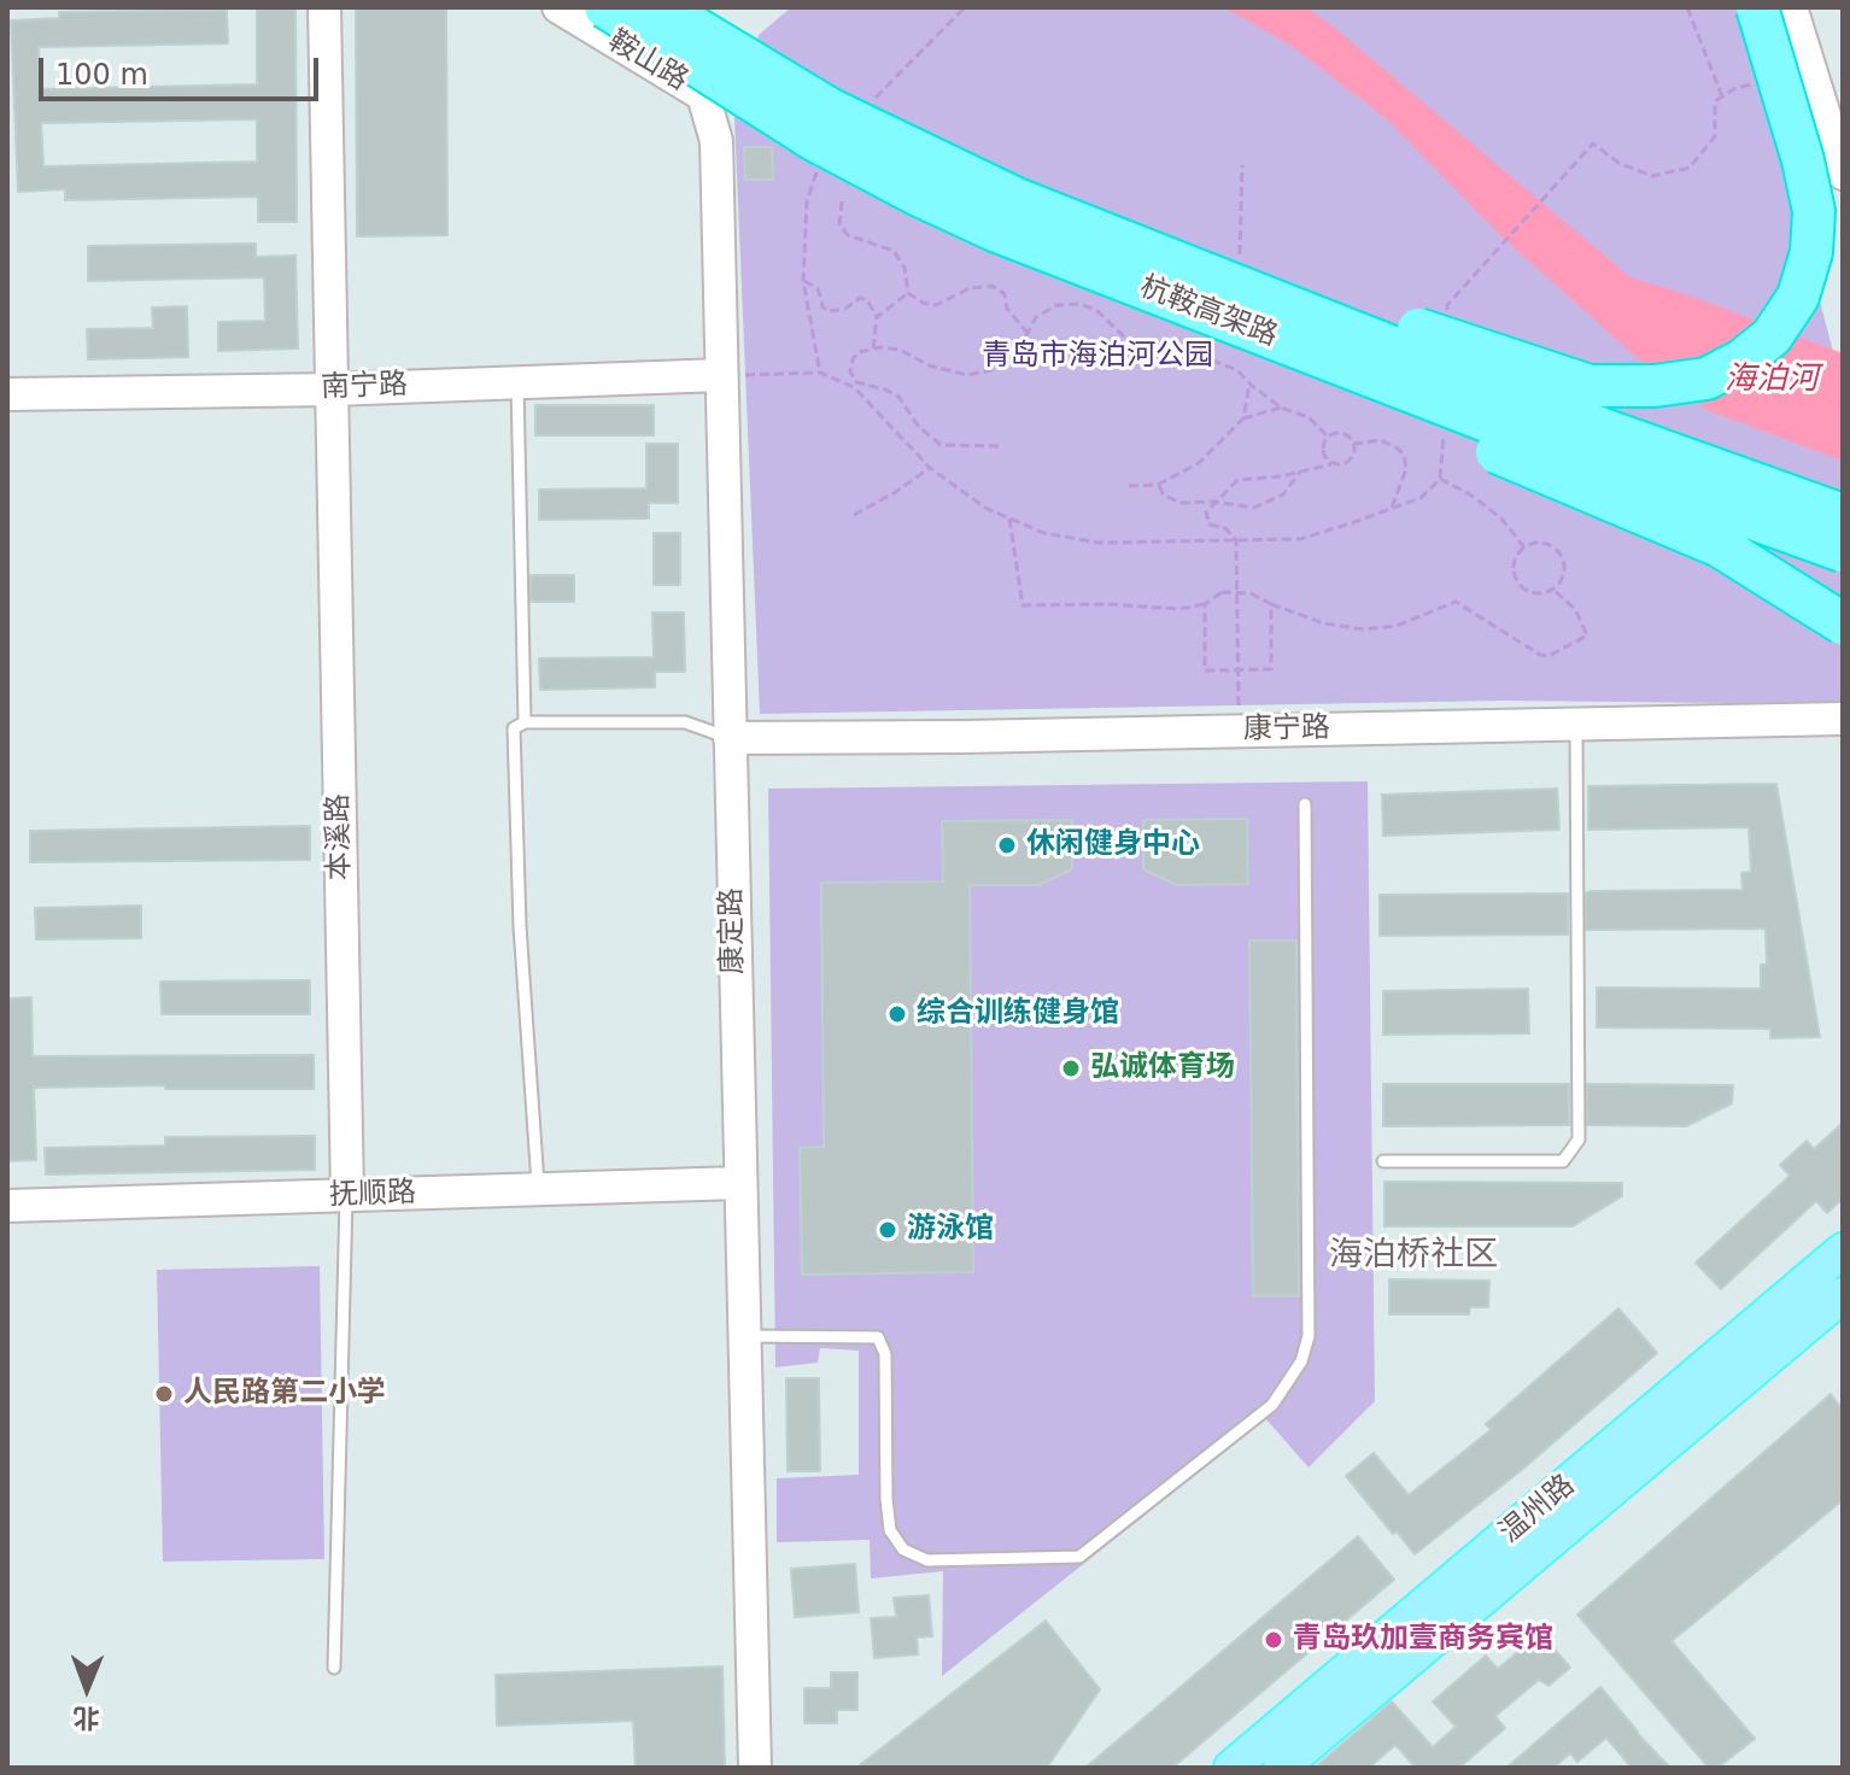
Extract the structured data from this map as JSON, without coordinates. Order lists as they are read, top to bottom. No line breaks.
{"streets":{"highway":["杭鞍高架路"],"main road":["温州路"],"street":["鞍山路","南宁路","康宁路","本溪路","康定路","抚顺路"]},"crossings":[["鞍山路","杭鞍高架路"],["鞍山路","康定路"],["南宁路","本溪路"],["南宁路","康定路"],["康宁路","康定路"],["本溪路","抚顺路"],["康定路","抚顺路"]],"districts":["海泊桥社区"],"water":["海泊河"],"parks":["青岛市海泊河公园"],"places":["休闲健身中心","综合训练健身馆","弘诚体育场","游泳馆","人民路第二小学","青岛玖加壹商务宾馆"],"scale_bar":"100 m","north":"bottom"}
